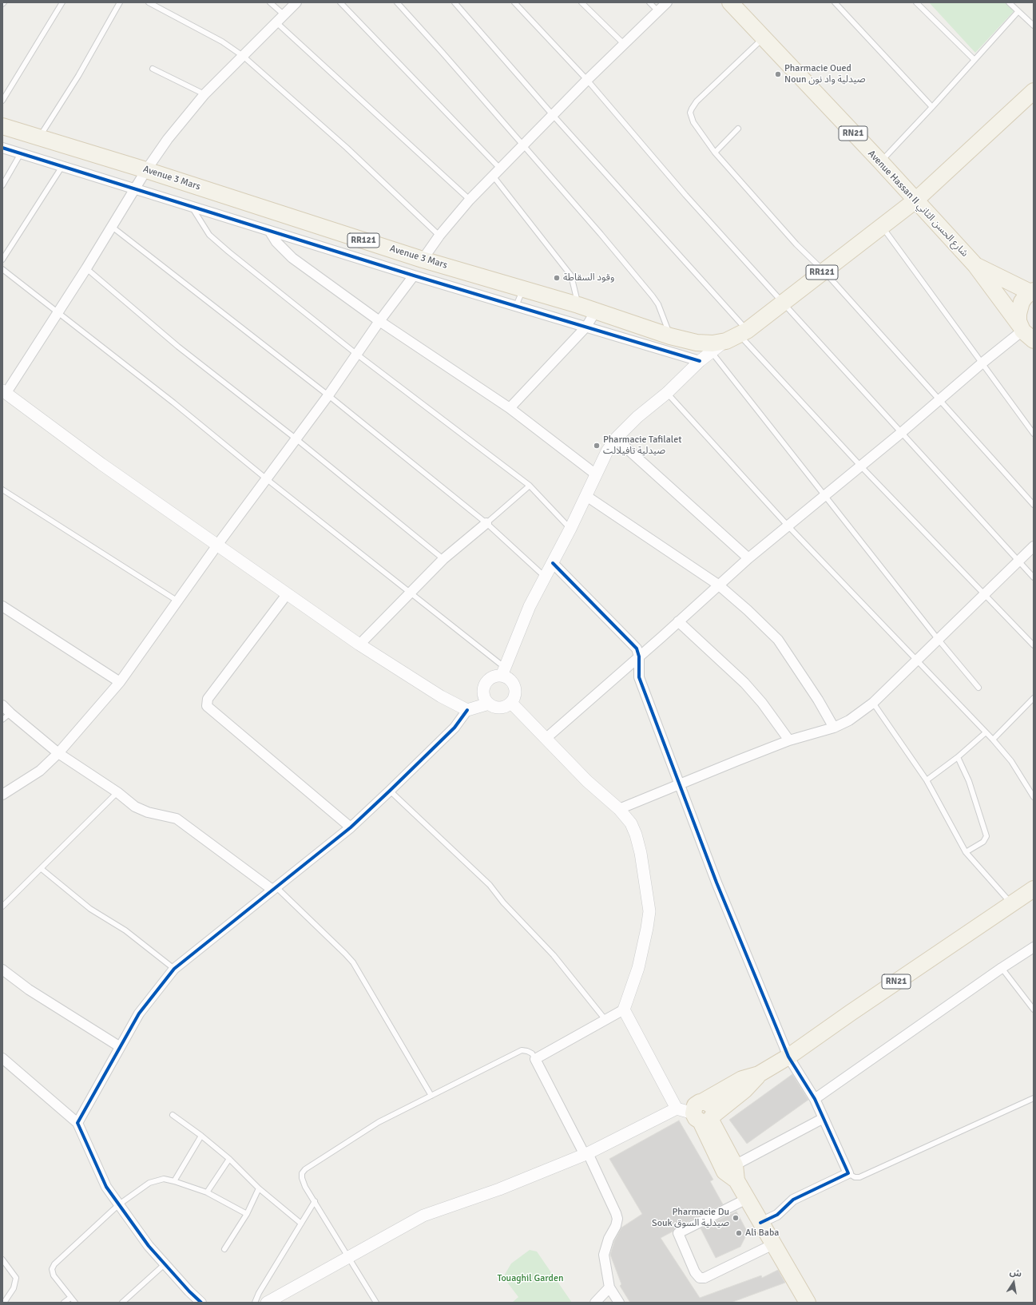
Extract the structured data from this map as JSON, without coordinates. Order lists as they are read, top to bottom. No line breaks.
{"streets":{"main road":["RN21","Avenue 3 Mars","Avenue Hassan II شارع الحسن الثاني","RR121"]},"crossings":[["RN21","Avenue Hassan II شارع الحسن الثاني"],["Avenue 3 Mars","RR121"],["Avenue Hassan II شارع الحسن الثاني","RR121"]],"parks":["Touaghil Garden"],"places":["Pharmacie Oued Noun صيدلية واد نون","وقود السقاطة","Pharmacie Tafilalet صيدلية تافيلالت","Pharmacie Du Souk صيدلية السوق","Ali Baba"],"north":"top"}
